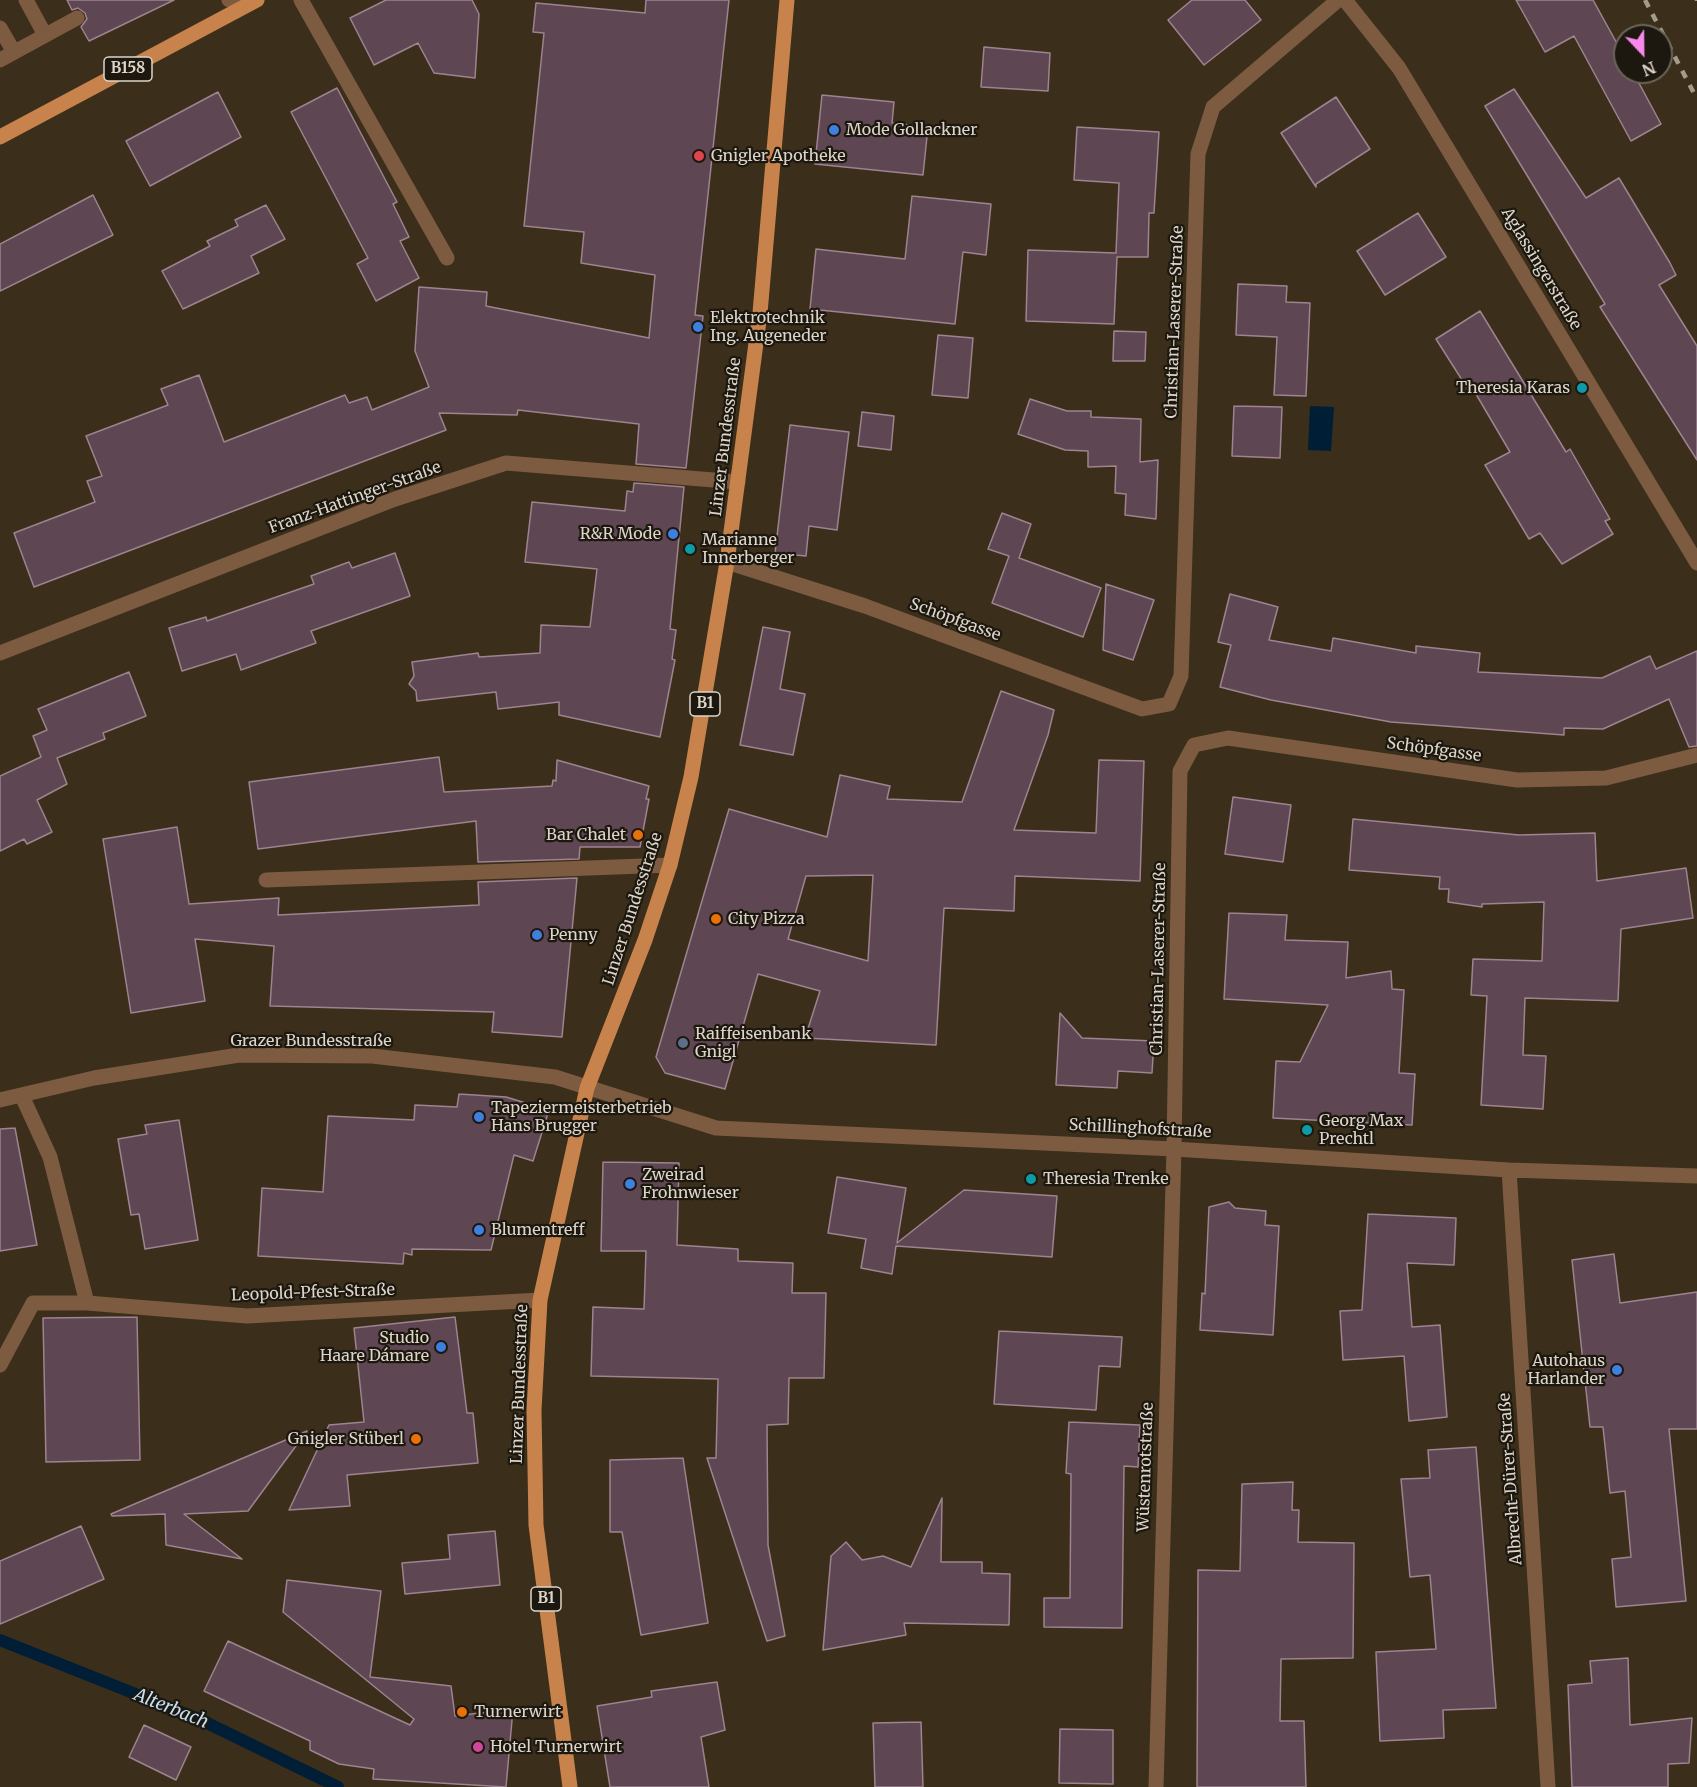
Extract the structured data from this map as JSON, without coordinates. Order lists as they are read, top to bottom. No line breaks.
{"streets":{"main road":["B158","Linzer Bundesstraße","B1"],"street":["Aglassingerstraße","Christian-Laserer-Straße","Franz-Hattinger-Straße","Schöpfgasse","Grazer Bundesstraße","Schillinghofstraße","Leopold-Pfest-Straße","Wüstenrotstraße","Albrecht-Dürer-Straße"]},"crossings":[["Christian-Laserer-Straße","Schöpfgasse"],["Christian-Laserer-Straße","Schillinghofstraße"],["Christian-Laserer-Straße","Wüstenrotstraße"],["Linzer Bundesstraße","Franz-Hattinger-Straße"],["Linzer Bundesstraße","Schöpfgasse"],["Linzer Bundesstraße","Grazer Bundesstraße"],["Linzer Bundesstraße","Schillinghofstraße"],["Linzer Bundesstraße","Leopold-Pfest-Straße"],["Grazer Bundesstraße","Schillinghofstraße"],["Schillinghofstraße","Wüstenrotstraße"],["Schillinghofstraße","Albrecht-Dürer-Straße"]],"water":["Alterbach"],"places":["Mode Gollackner","Gnigler Apotheke","Elektrotechnik Ing. Augeneder","Theresia Karas","R&R Mode","Marianne Innerberger","Bar Chalet","City Pizza","Penny","Raiffeisenbank Gnigl","Tapeziermeisterbetrieb Hans Brugger","Georg Max Prechtl","Theresia Trenke","Zweirad Frohnwieser","Blumentreff","Studio Haare Dámare","Autohaus Harlander","Gnigler Stüberl","Turnerwirt","Hotel Turnerwirt"],"north":"bottom"}
